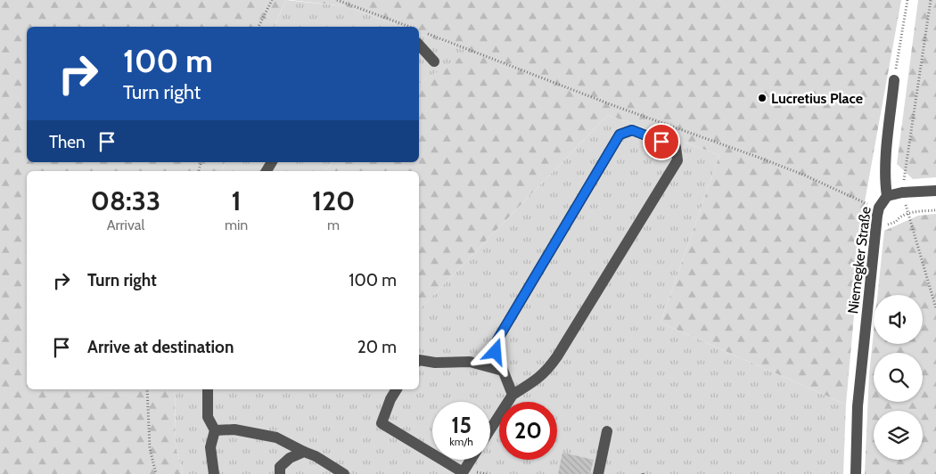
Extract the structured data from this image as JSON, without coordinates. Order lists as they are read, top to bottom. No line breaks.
{"streets":{"street":["Niemegker Straße"]},"places":["Lucretius Place"],"page":{"turn":["100 m","Turn right"],"then":"Then","eta":["08:33","Arrival","1","min","120","m"],"list":[{"name":"Turn right","value":"100 m"},{"name":"Arrive at destination","value":"20 m"}],"speed":"15 km/h","limit":"20"}}
